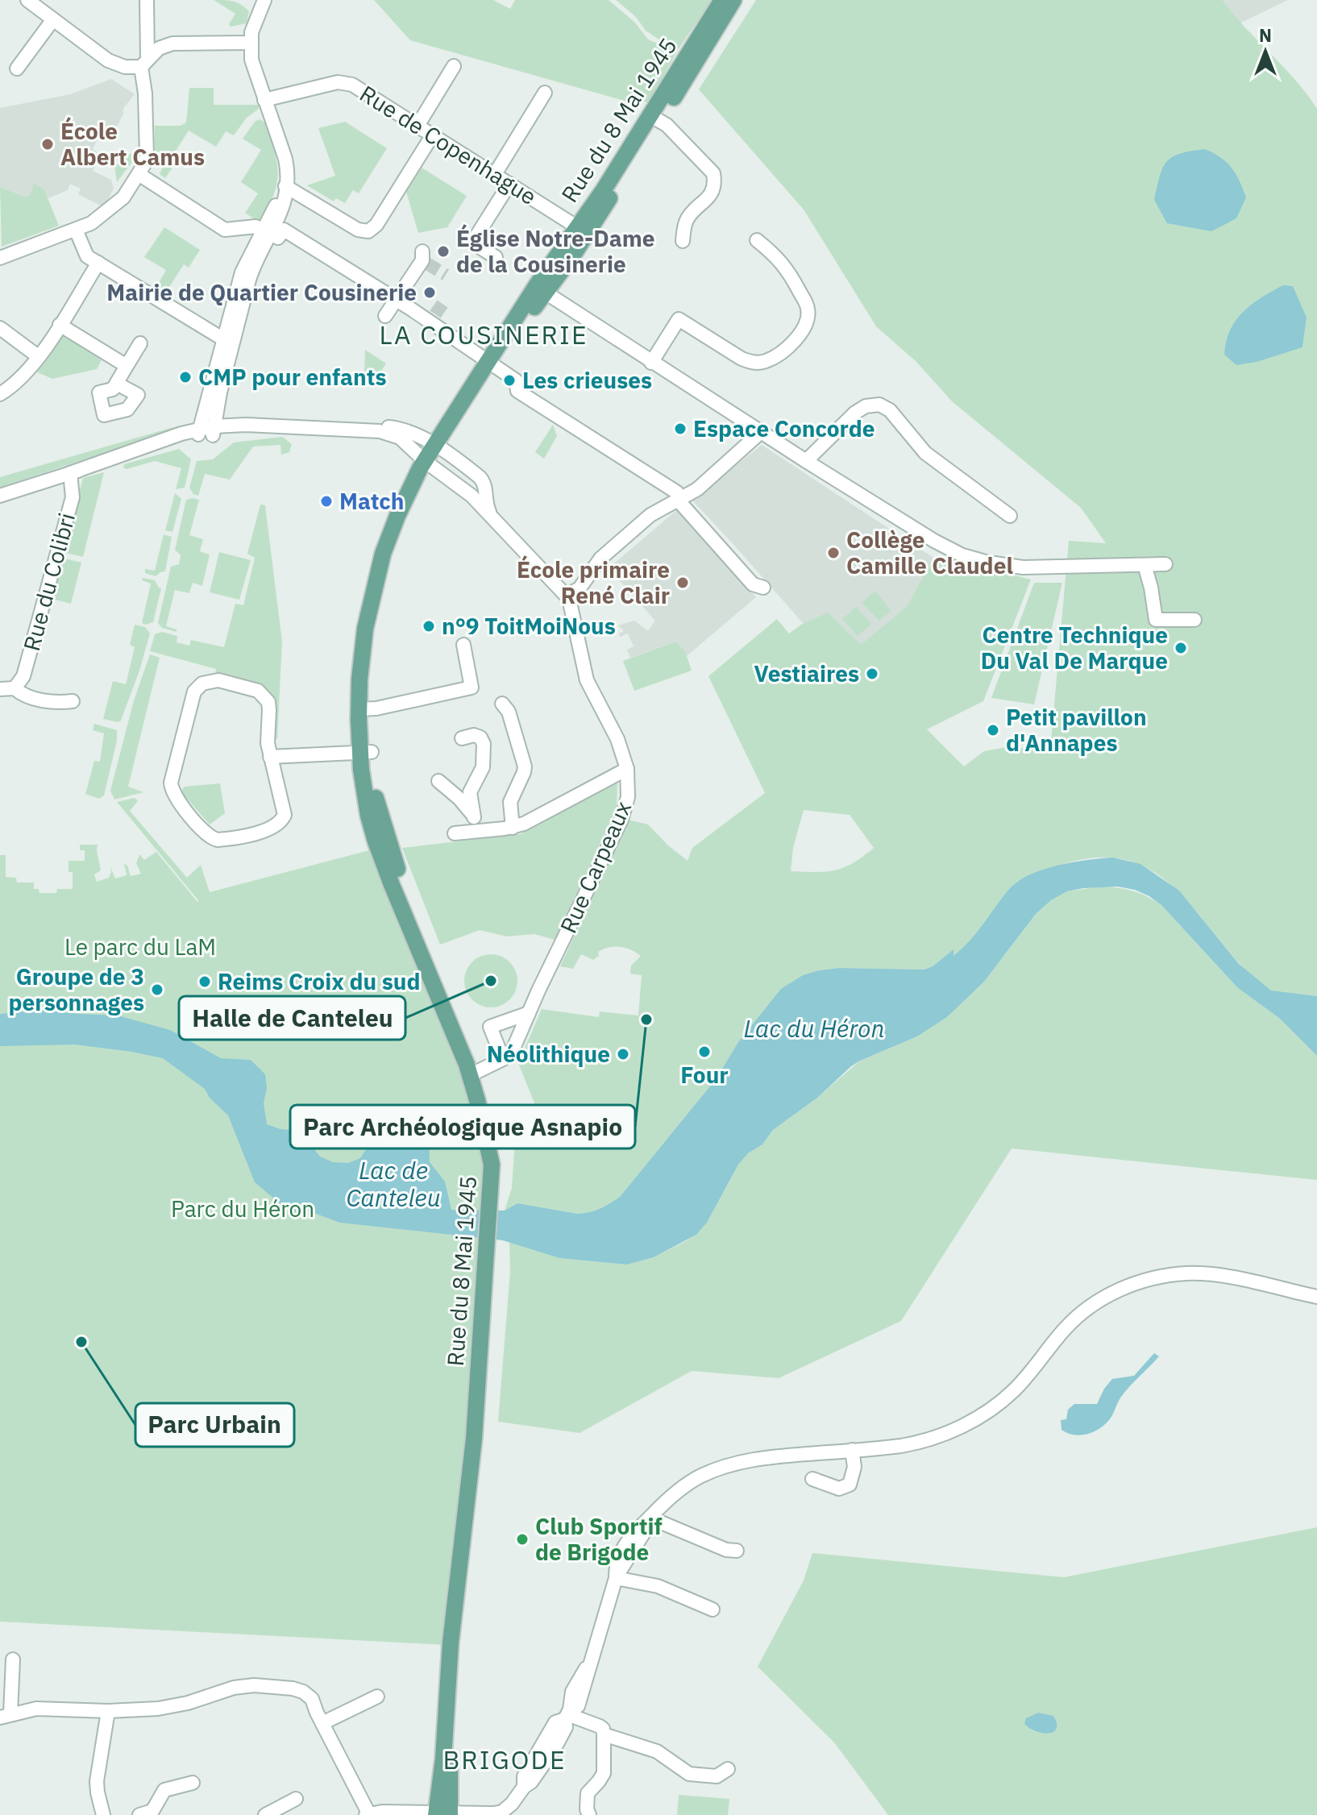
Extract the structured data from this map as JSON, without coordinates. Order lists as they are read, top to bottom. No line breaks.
{"streets":{"main road":["Rue du 8 Mai 1945"],"street":["Rue de Copenhague","Rue du Colibri","Rue Carpeaux"]},"crossings":[["Rue du 8 Mai 1945","Rue de Copenhague"]],"districts":["LA COUSINERIE","BRIGODE"],"water":["Lac du Héron","Lac de Canteleu"],"parks":["Le parc du LaM","Parc du Héron"],"places":["École Albert Camus","Église Notre-Dame de la Cousinerie","Mairie de Quartier Cousinerie","CMP pour enfants","Les crieuses","Espace Concorde","Match","Collège Camille Claudel","École primaire René Clair","n°9 ToitMoiNous","Centre Technique Du Val De Marque","Vestiaires","Petit pavillon d'Annapes","Halle de Canteleu","Reims Croix du sud","Groupe de 3 personnages","Parc Archéologique Asnapio","Four","Néolithique","Parc Urbain","Club Sportif de Brigode"],"north":"top"}
